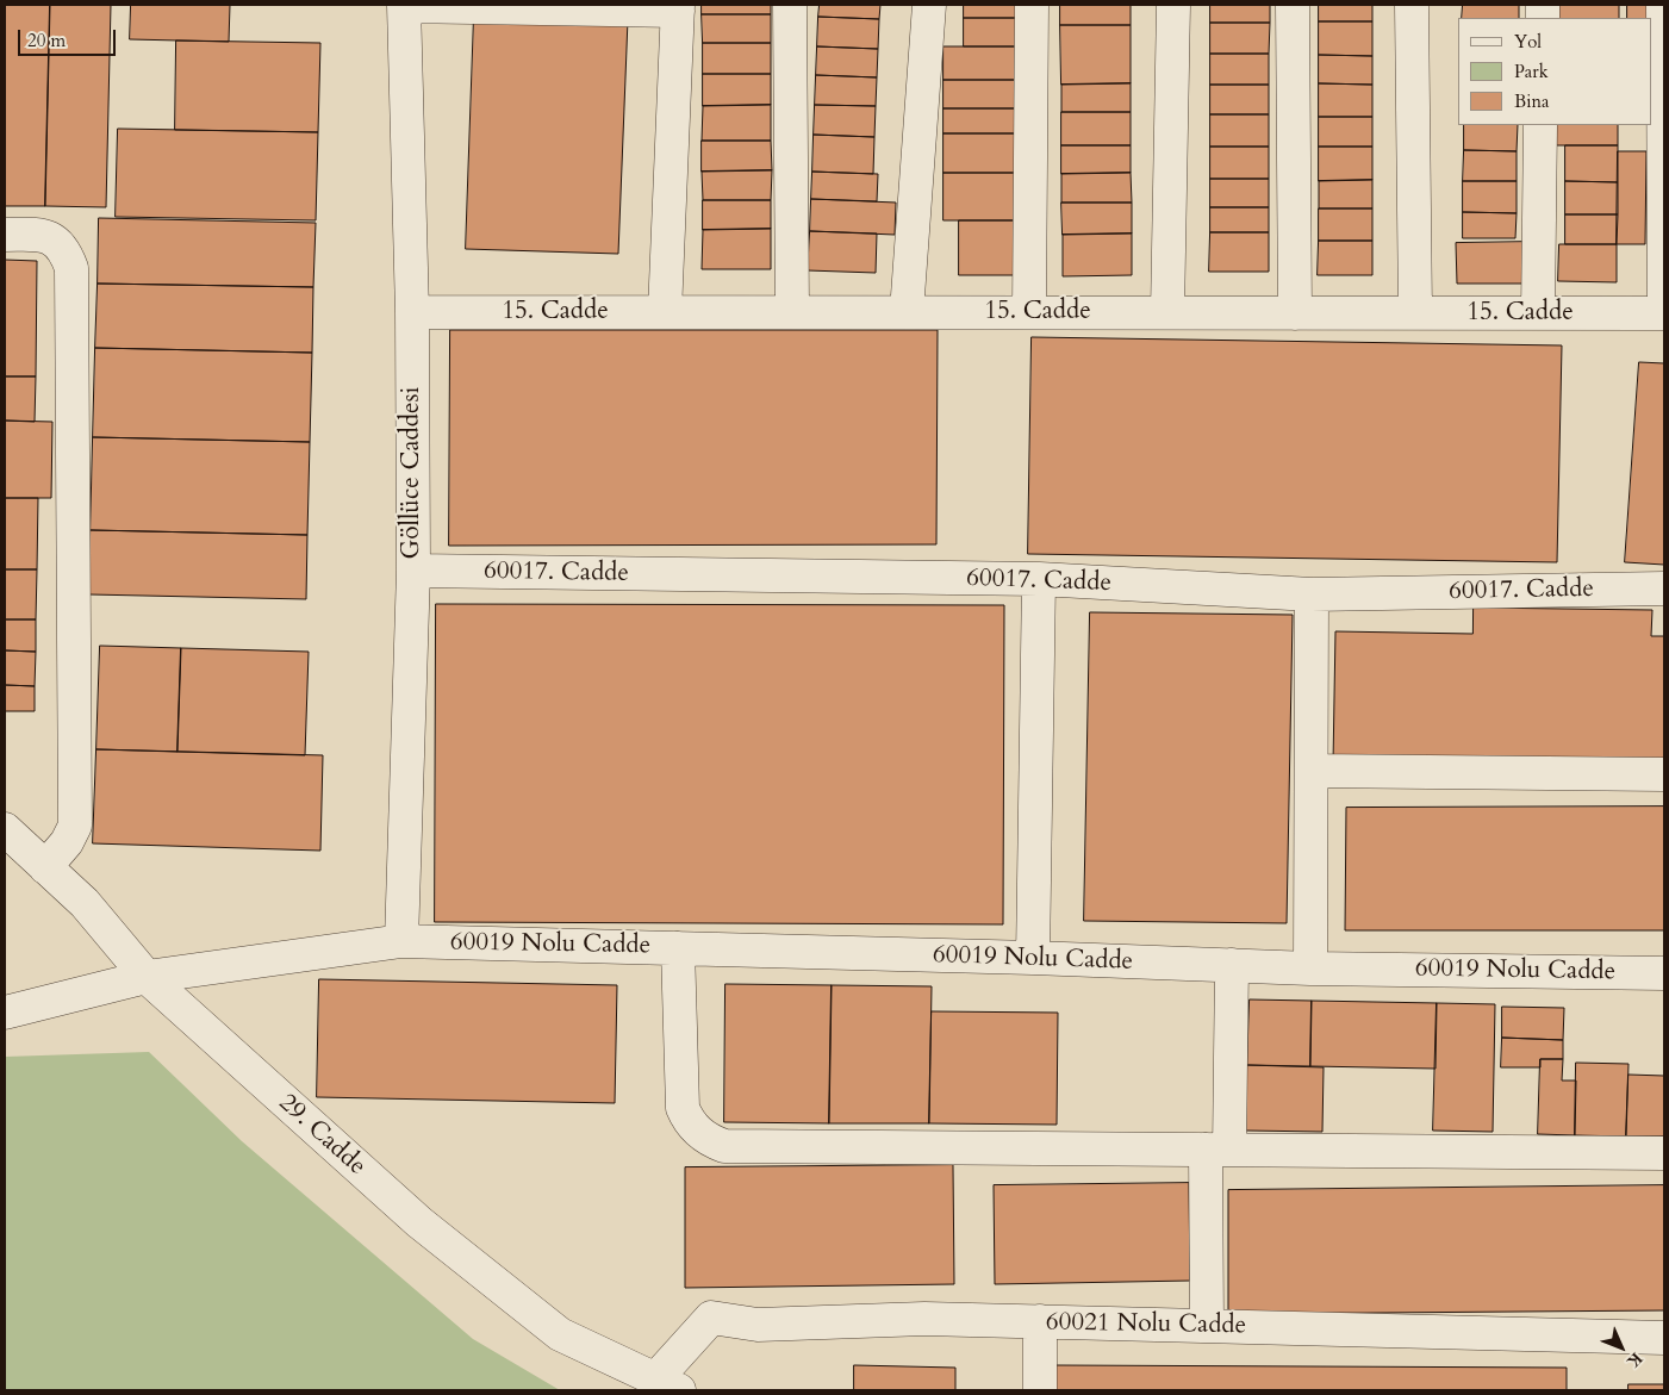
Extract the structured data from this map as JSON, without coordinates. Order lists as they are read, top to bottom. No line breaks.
{"streets":{"street":["15. Cadde","Göllüce Caddesi","60017. Cadde","60019 Nolu Cadde","29. Cadde","60021 Nolu Cadde"]},"crossings":[["15. Cadde","Göllüce Caddesi"],["Göllüce Caddesi","60017. Cadde"],["Göllüce Caddesi","60019 Nolu Cadde"],["60019 Nolu Cadde","29. Cadde"],["29. Cadde","60021 Nolu Cadde"]],"legend":["Yol","Park","Bina"],"scale_bar":"20 m","north":"bottom right"}
